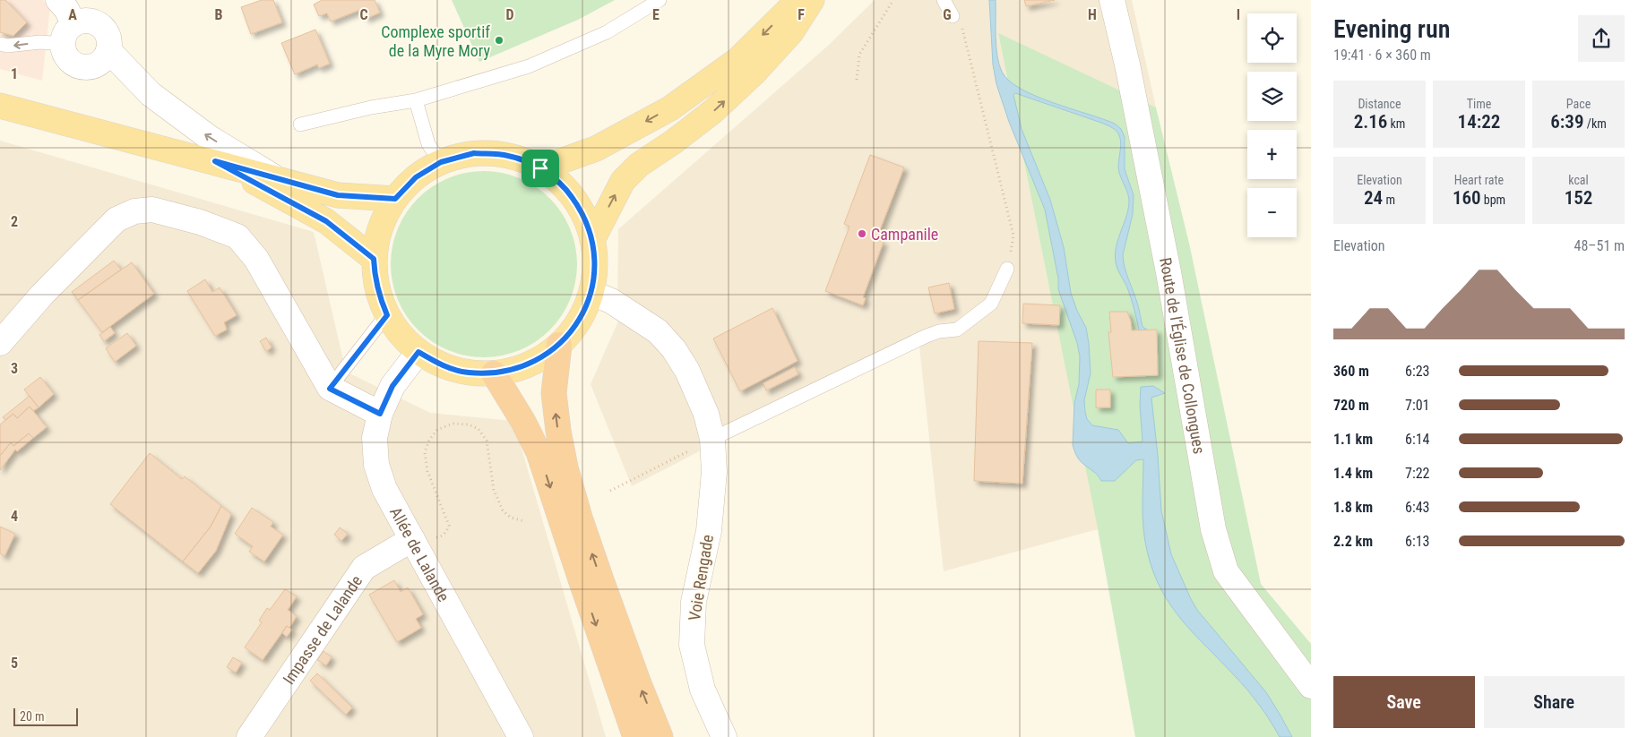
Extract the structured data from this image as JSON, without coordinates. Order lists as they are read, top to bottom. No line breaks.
{"streets":{"street":["Route de l’Église de Collongues","Allée de Lalande","Voie Rengade","Impasse de Lalande"]},"crossings":[["Allée de Lalande","Impasse de Lalande"]],"places":["Complexe sportif de la Myre Mory","Campanile"],"scale_bar":"20 m","page":{"heading":["Evening run","19:41 · 6 × 360 m"],"map_buttons":["+","−"],"stats":[["Distance","2.16 km"],["Time","14:22"],["Pace","6:39 /km"],["Elevation","24 m"],["Heart rate","160 bpm"],["kcal","152"]],"chart":["Elevation","48–51 m"],"list":[{"name":"360 m","note":"6:23"},{"name":"720 m","note":"7:01"},{"name":"1.1 km","note":"6:14"},{"name":"1.4 km","note":"7:22"},{"name":"1.8 km","note":"6:43"},{"name":"2.2 km","note":"6:13"}],"buttons":["Save","Share"],"scale":"20 m"},"grid":{"columns":["A","B","C","D","E","F","G","H","I"],"rows":["1","2","3","4","5"]}}
